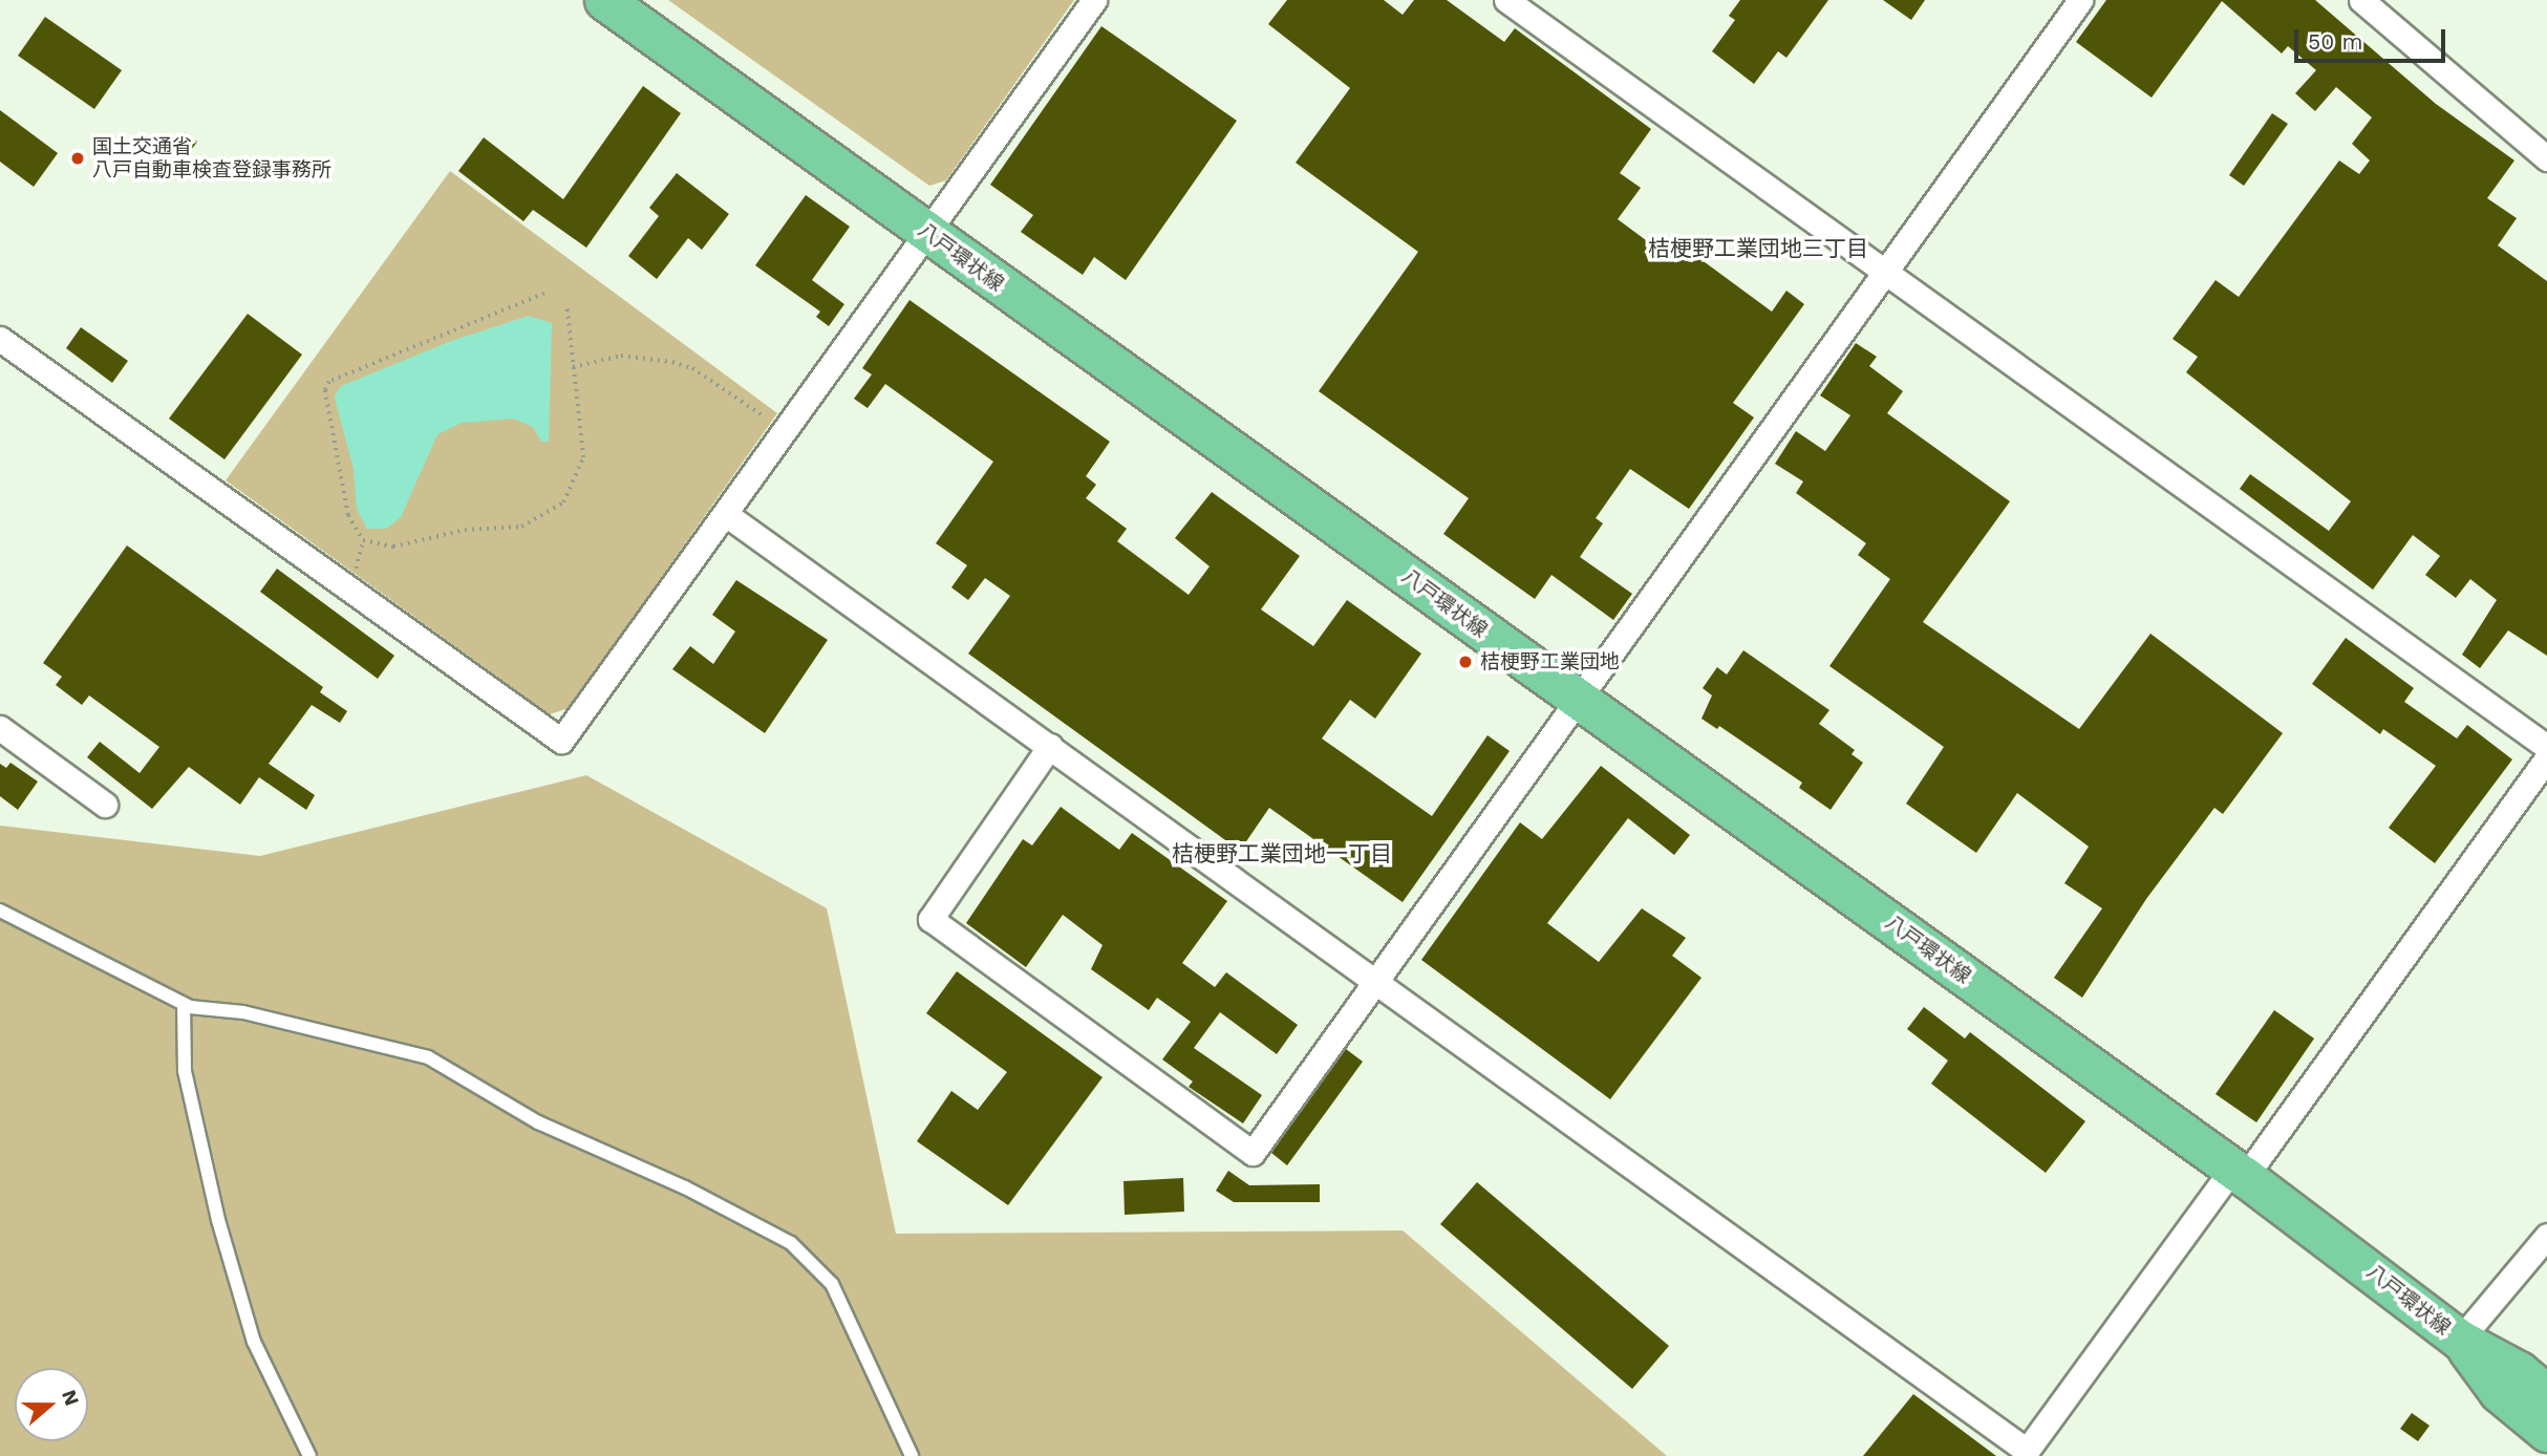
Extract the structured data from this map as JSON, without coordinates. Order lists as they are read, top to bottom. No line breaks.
{"streets":{"main road":["八戸環状線"]},"districts":["桔梗野工業団地三丁目","桔梗野工業団地一丁目"],"places":["国土交通省 八戸自動車検査登録事務所","桔梗野工業団地"],"scale_bar":"50 m","north":"right"}
